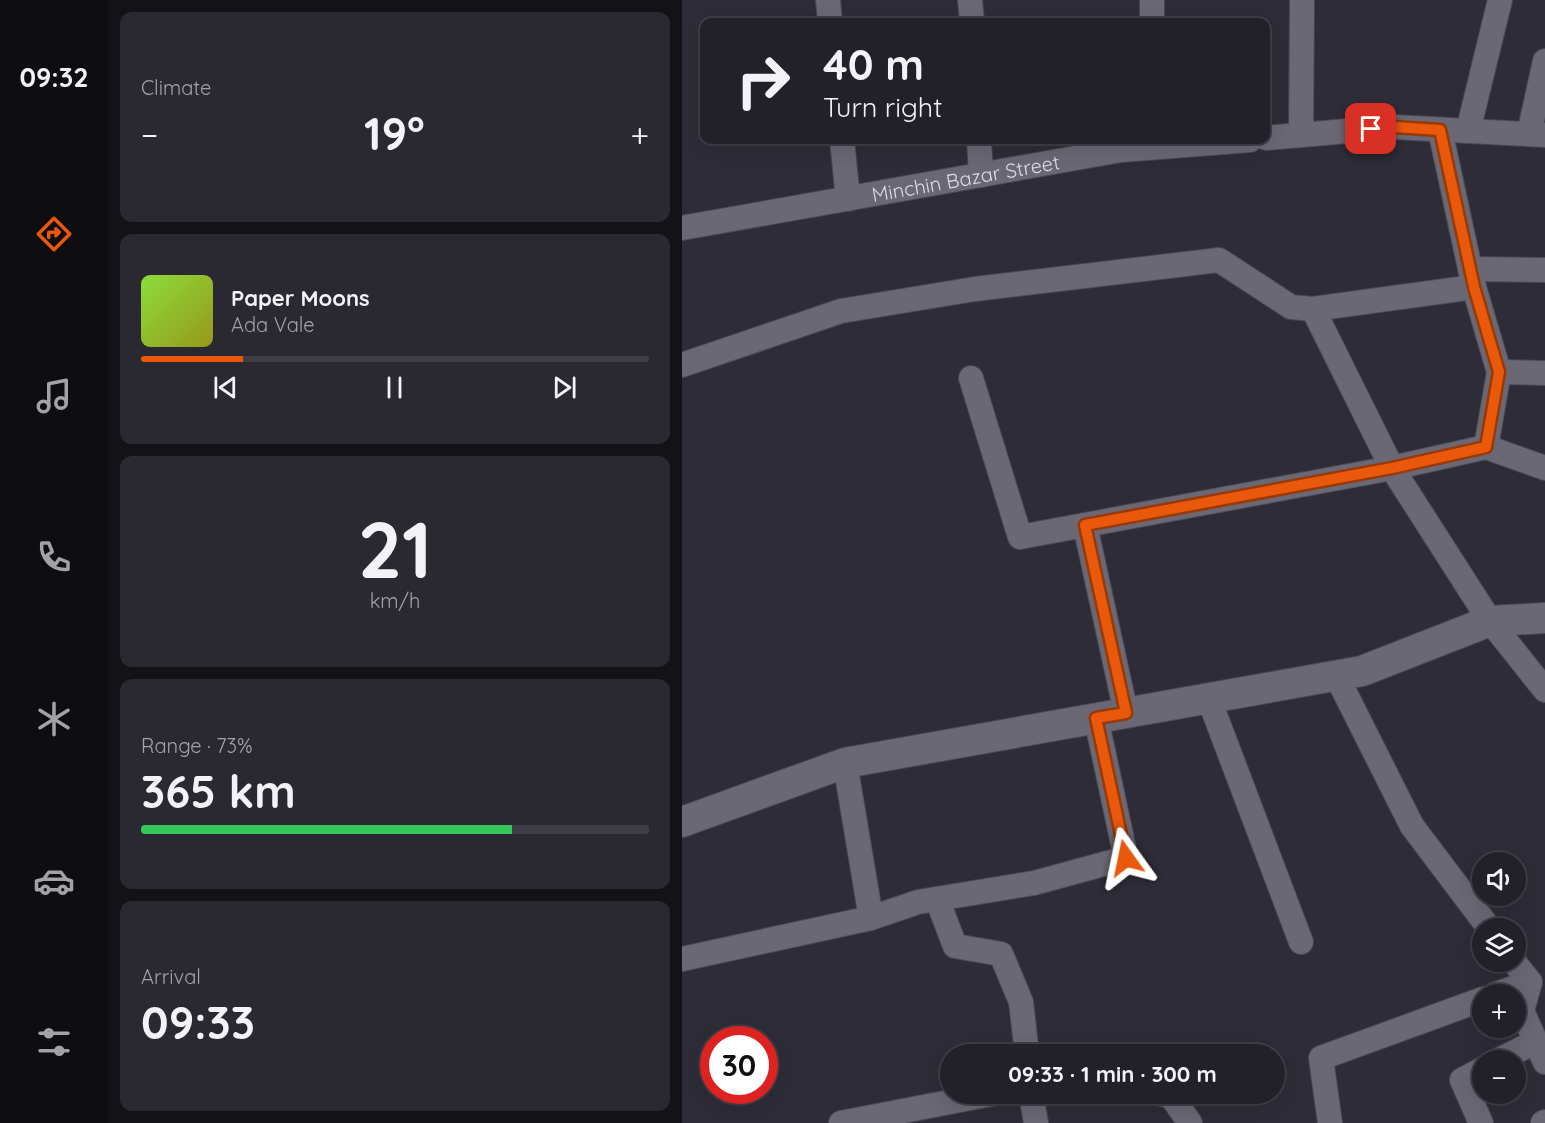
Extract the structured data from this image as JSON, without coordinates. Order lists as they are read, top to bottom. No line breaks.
{"streets":{"street":["Minchin Bazar Street"]},"page":{"tabs":"09:32","tile":["Climate",["21","km/h"],["Range · 73%","365 km"],["Arrival","09:33"]],"turn":["40 m","Turn right"],"heat":["−","19°","+"],"song":["Paper Moons","Ada Vale"],"map_buttons":["+","−"],"limit":"30","trip":"09:33 · 1 min · 300 m"}}
